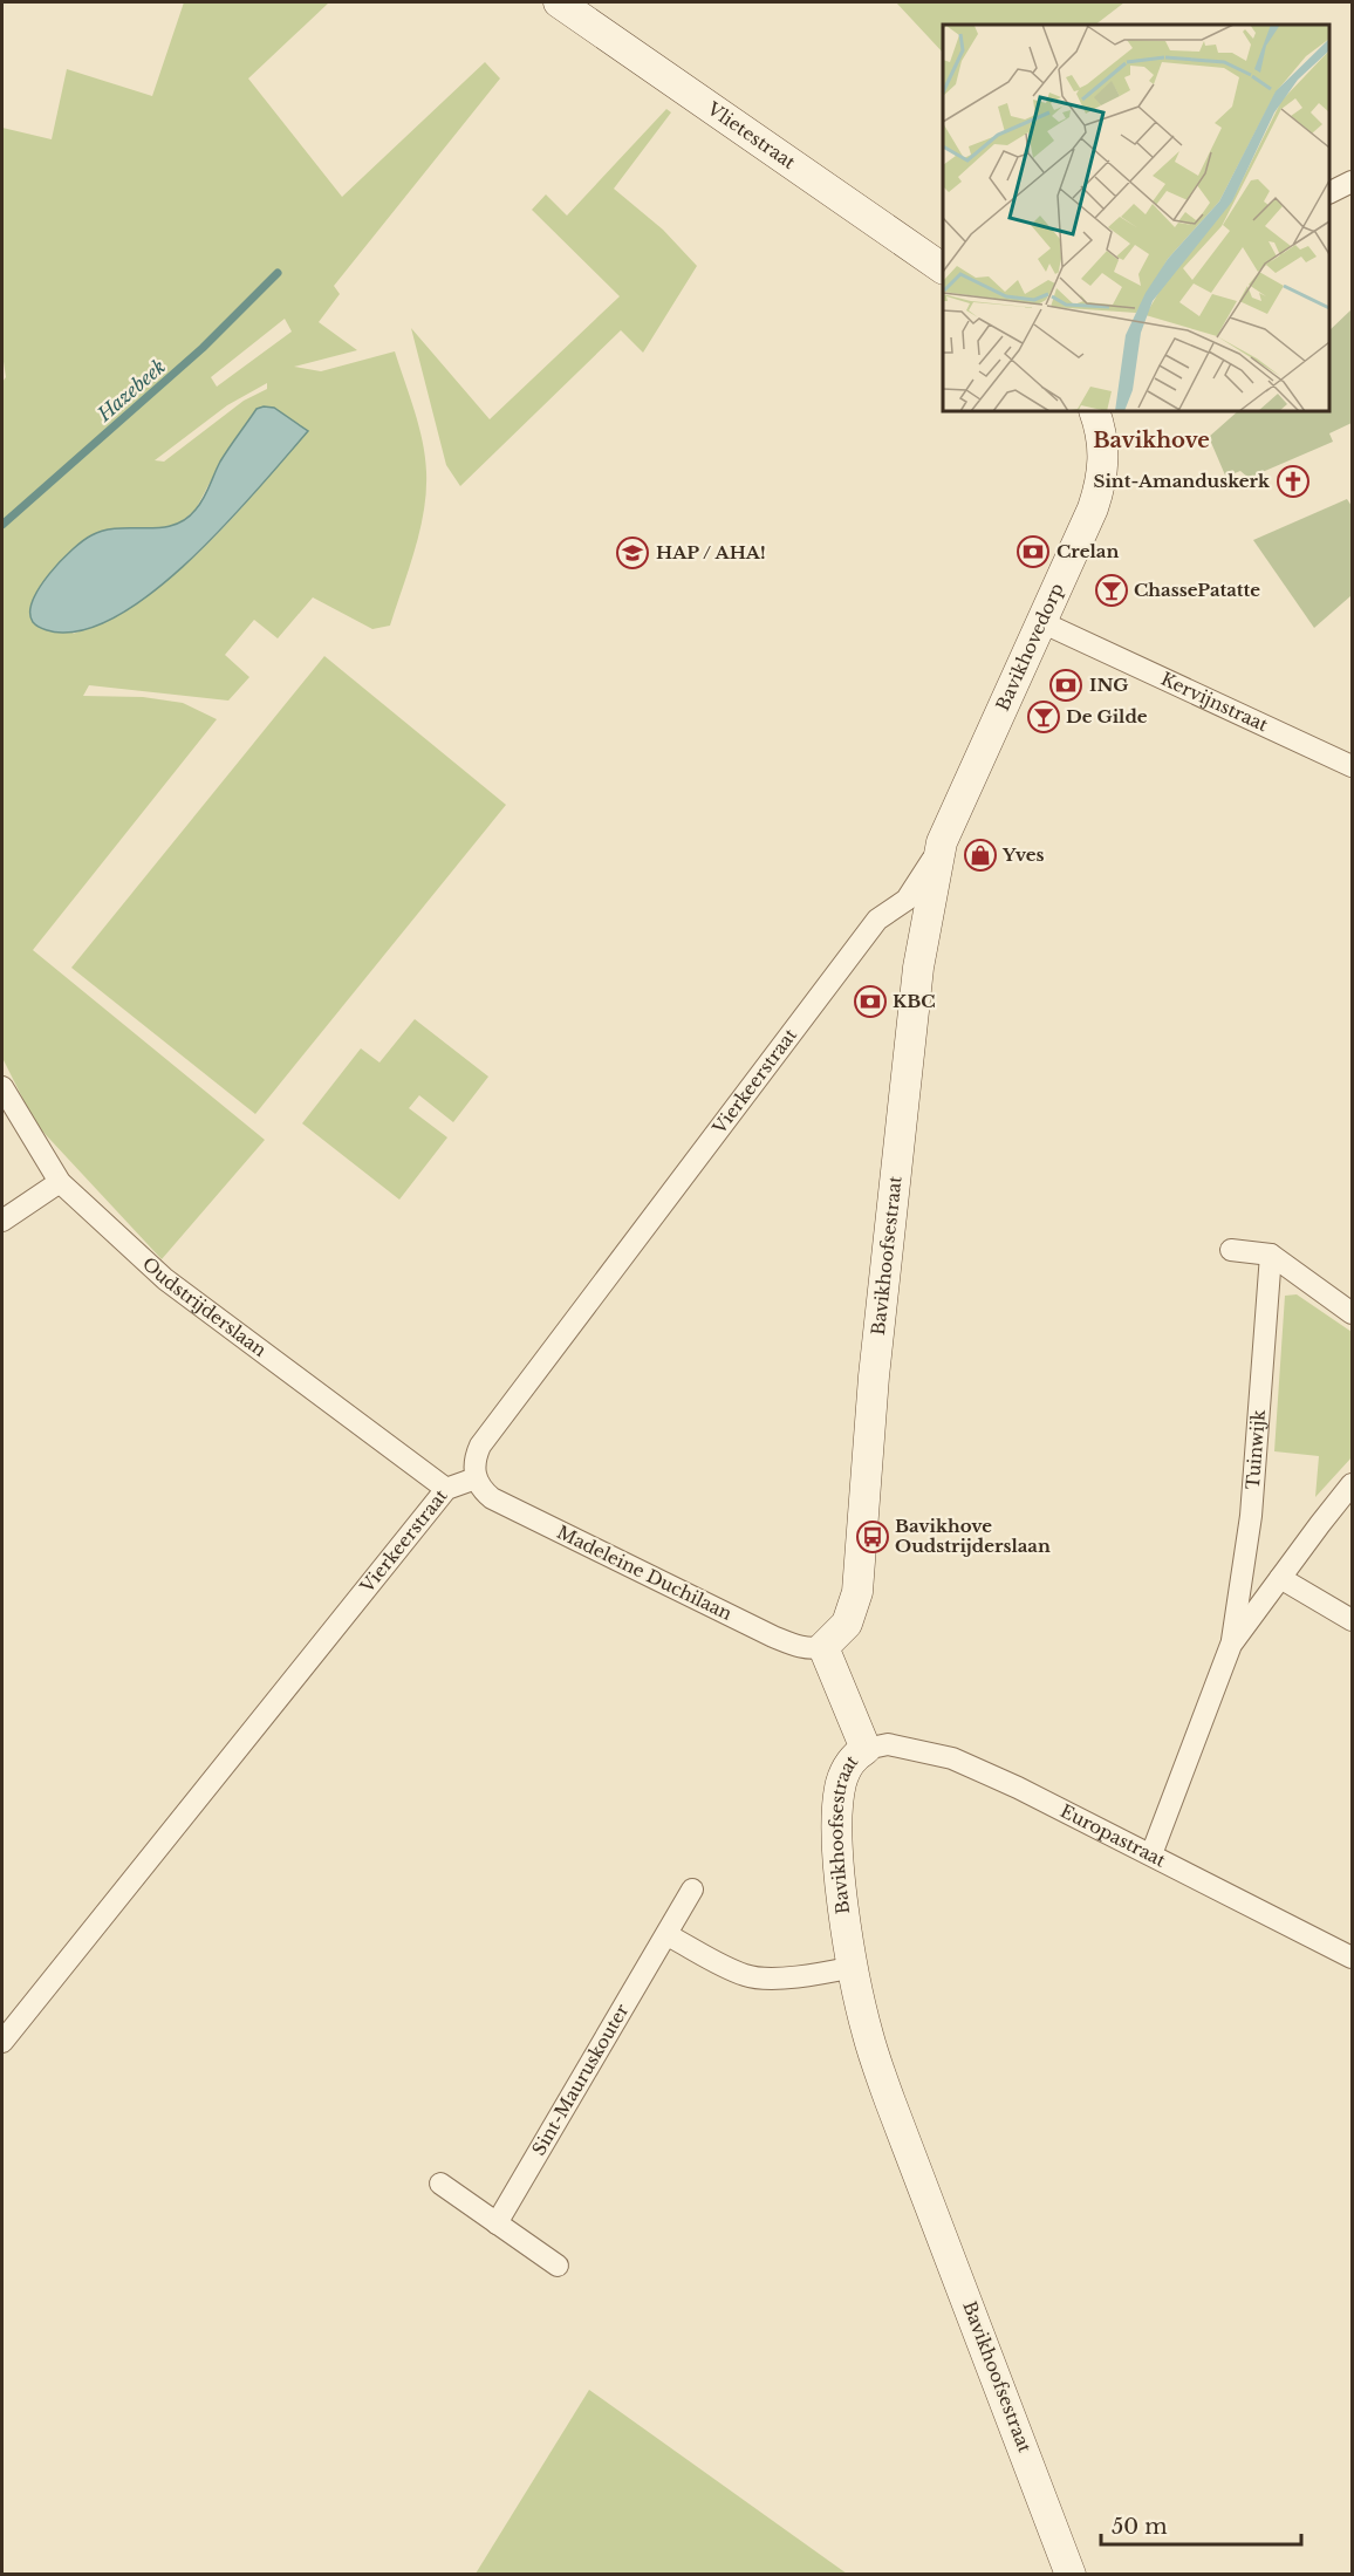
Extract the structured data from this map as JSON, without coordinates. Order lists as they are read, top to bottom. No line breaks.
{"streets":{"street":["Vlietestraat","Bavikhovedorp","Kervijnstraat","Vierkeerstraat","Bavikhoofsestraat","Oudstrijderslaan","Tuinwijk","Madeleine Duchilaan","Europastraat","Sint-Mauruskouter"]},"crossings":[["Bavikhovedorp","Kervijnstraat"],["Bavikhovedorp","Vierkeerstraat"],["Bavikhovedorp","Bavikhoofsestraat"],["Vierkeerstraat","Oudstrijderslaan"],["Vierkeerstraat","Madeleine Duchilaan"],["Bavikhoofsestraat","Madeleine Duchilaan"],["Bavikhoofsestraat","Europastraat"],["Tuinwijk","Europastraat"]],"districts":["Bavikhove"],"water":["Hazebeek"],"places":{"church":["Sint-Amanduskerk"],"bank":["Crelan","ING","KBC"],"school or university":["HAP / AHA!"],"bar":["ChassePatatte","De Gilde"],"shop":["Yves"],"bus stop":["Bavikhove Oudstrijderslaan"]},"scale_bar":"50 m"}
